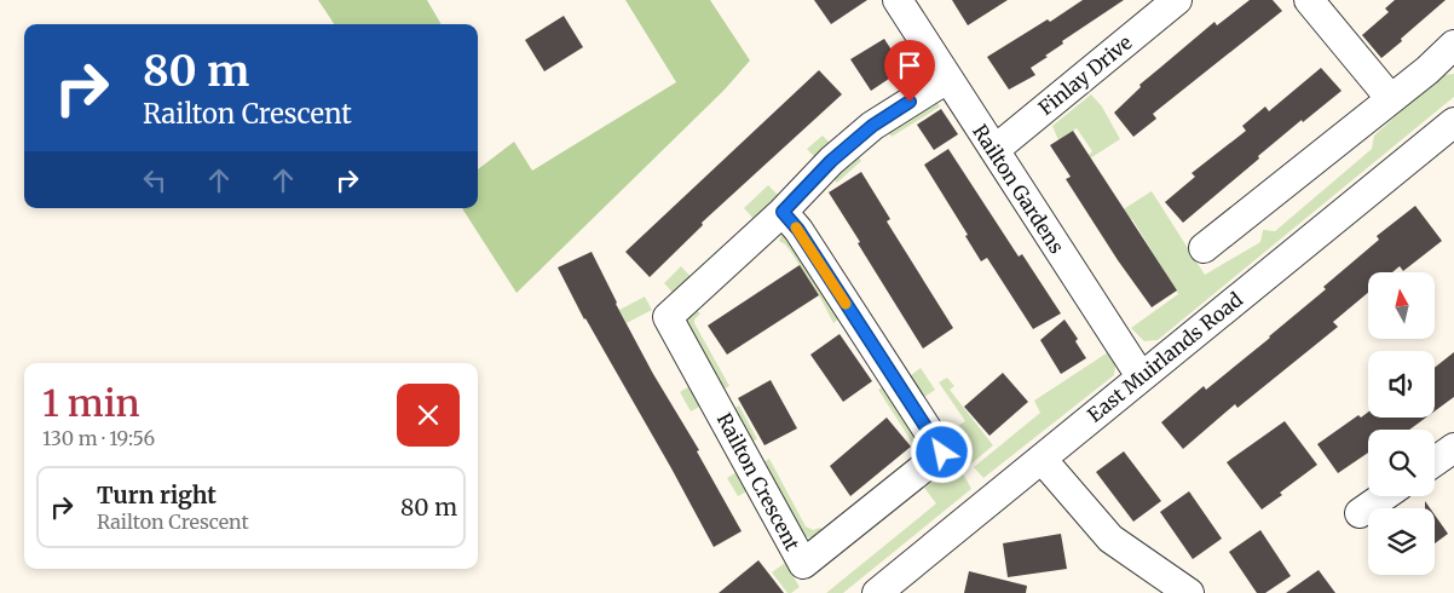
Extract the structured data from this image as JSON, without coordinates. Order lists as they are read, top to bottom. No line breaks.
{"streets":{"street":["Finlay Drive","Railton Gardens","East Muirlands Road","Railton Crescent"]},"crossings":[["Finlay Drive","Railton Gardens"],["Railton Gardens","East Muirlands Road"],["Railton Gardens","Railton Crescent"]],"north":"top","page":{"turn":["80 m","Railton Crescent"],"heading":["1 min","130 m · 19:56"],"list":[{"name":"Turn right","note":"Railton Crescent","value":"80 m"}]}}
